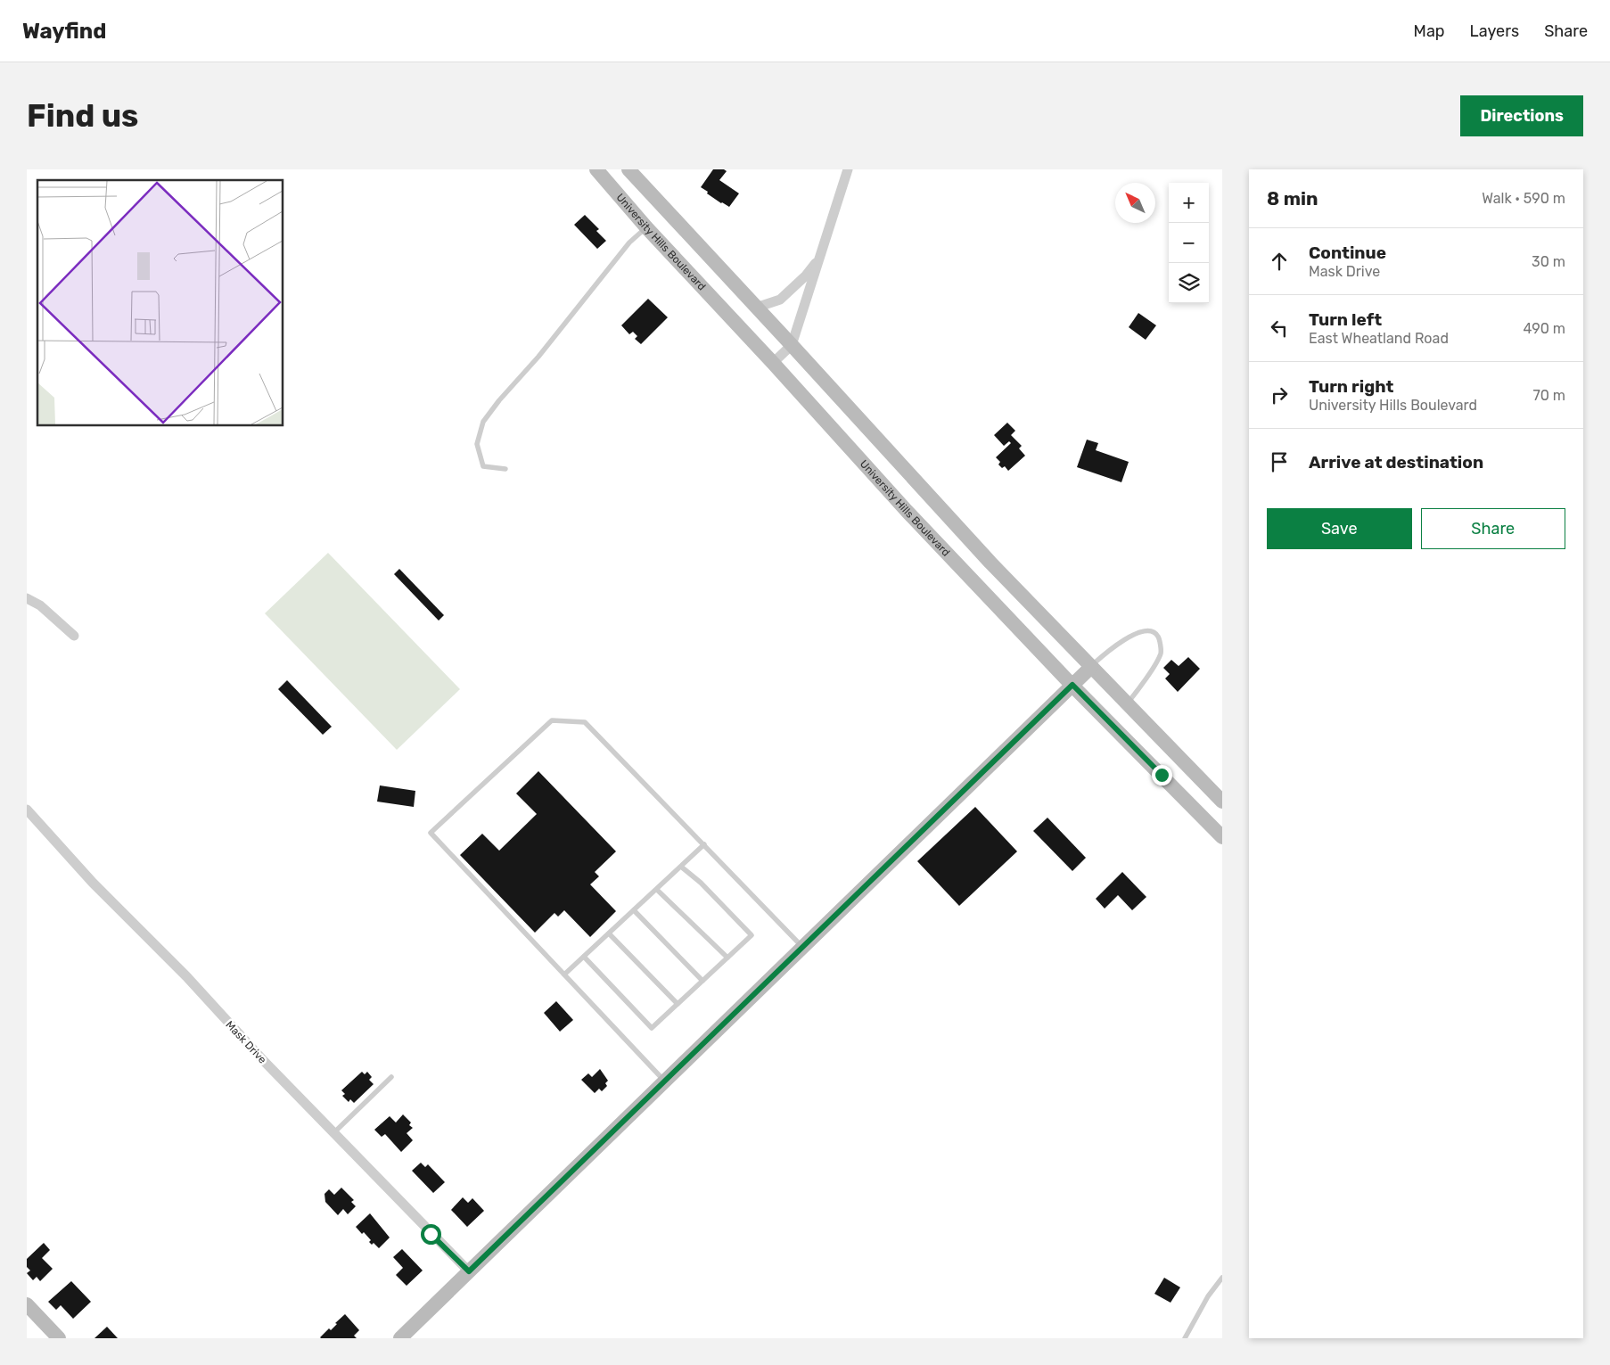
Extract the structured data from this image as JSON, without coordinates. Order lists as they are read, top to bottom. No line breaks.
{"streets":{"main road":["University Hills Boulevard"],"street":["Mask Drive"]},"north":"top left","page":{"header":"Wayfind","nav":["Map","Layers","Share"],"buttons":["Directions",["Save","Share"]],"title":"Find us","heading":["8 min","Walk · 590 m"],"map_buttons":["+","−"],"list":[["Continue","Mask Drive","30 m"],["Turn left","East Wheatland Road","490 m"],["Turn right","University Hills Boulevard","70 m"],"Arrive at destination"]}}
